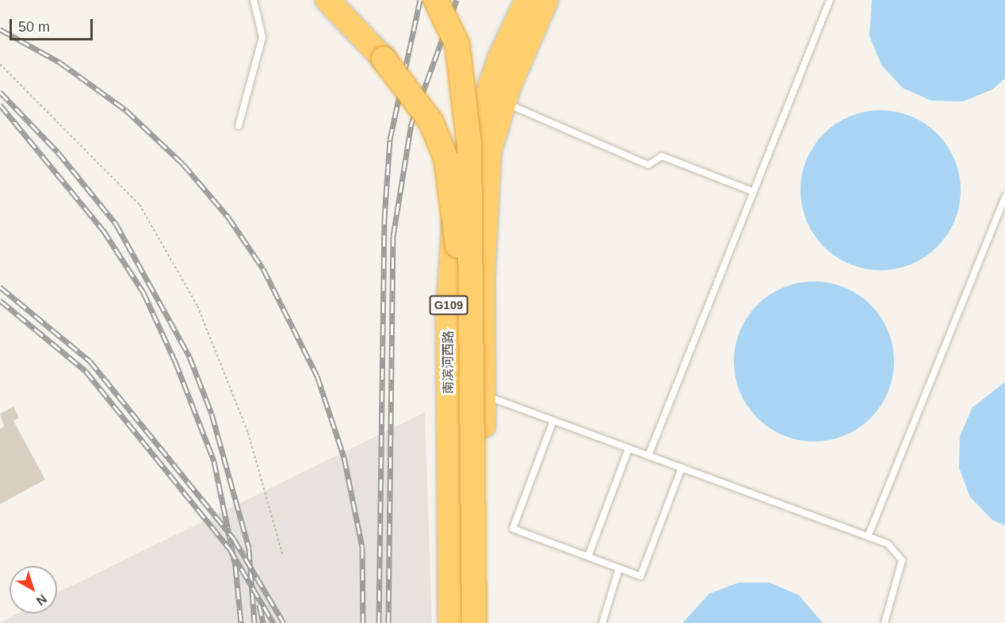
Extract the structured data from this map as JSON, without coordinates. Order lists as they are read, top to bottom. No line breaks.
{"streets":{"highway":["G109","南滨河西路"]},"scale_bar":"50 m","north":"bottom right"}
